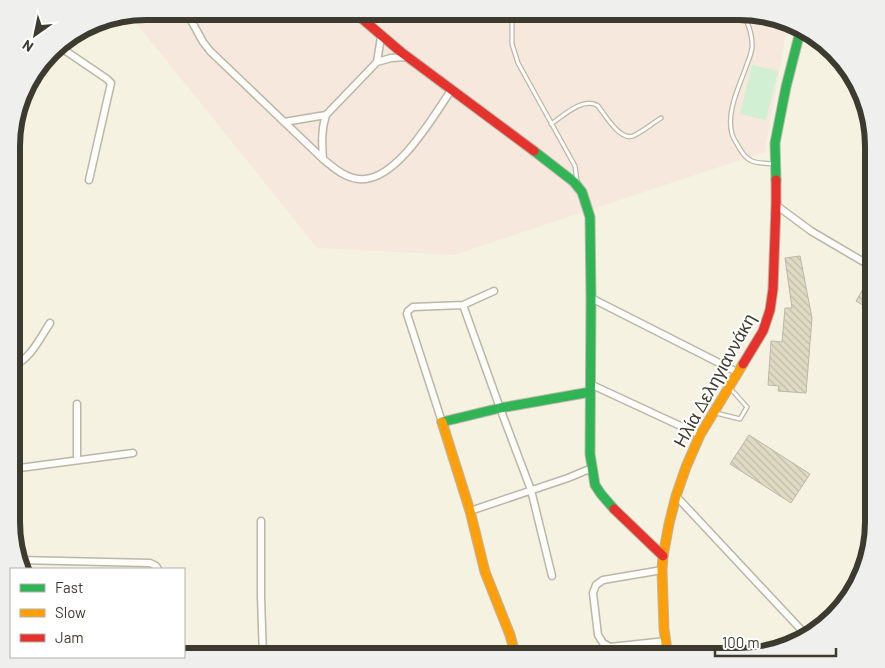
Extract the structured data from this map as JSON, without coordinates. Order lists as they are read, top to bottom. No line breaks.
{"streets":{"street":["Ηλία Δεληγιαννάκη"]},"legend":["Fast","Slow","Jam"],"scale_bar":"100 m","north":"bottom left"}
